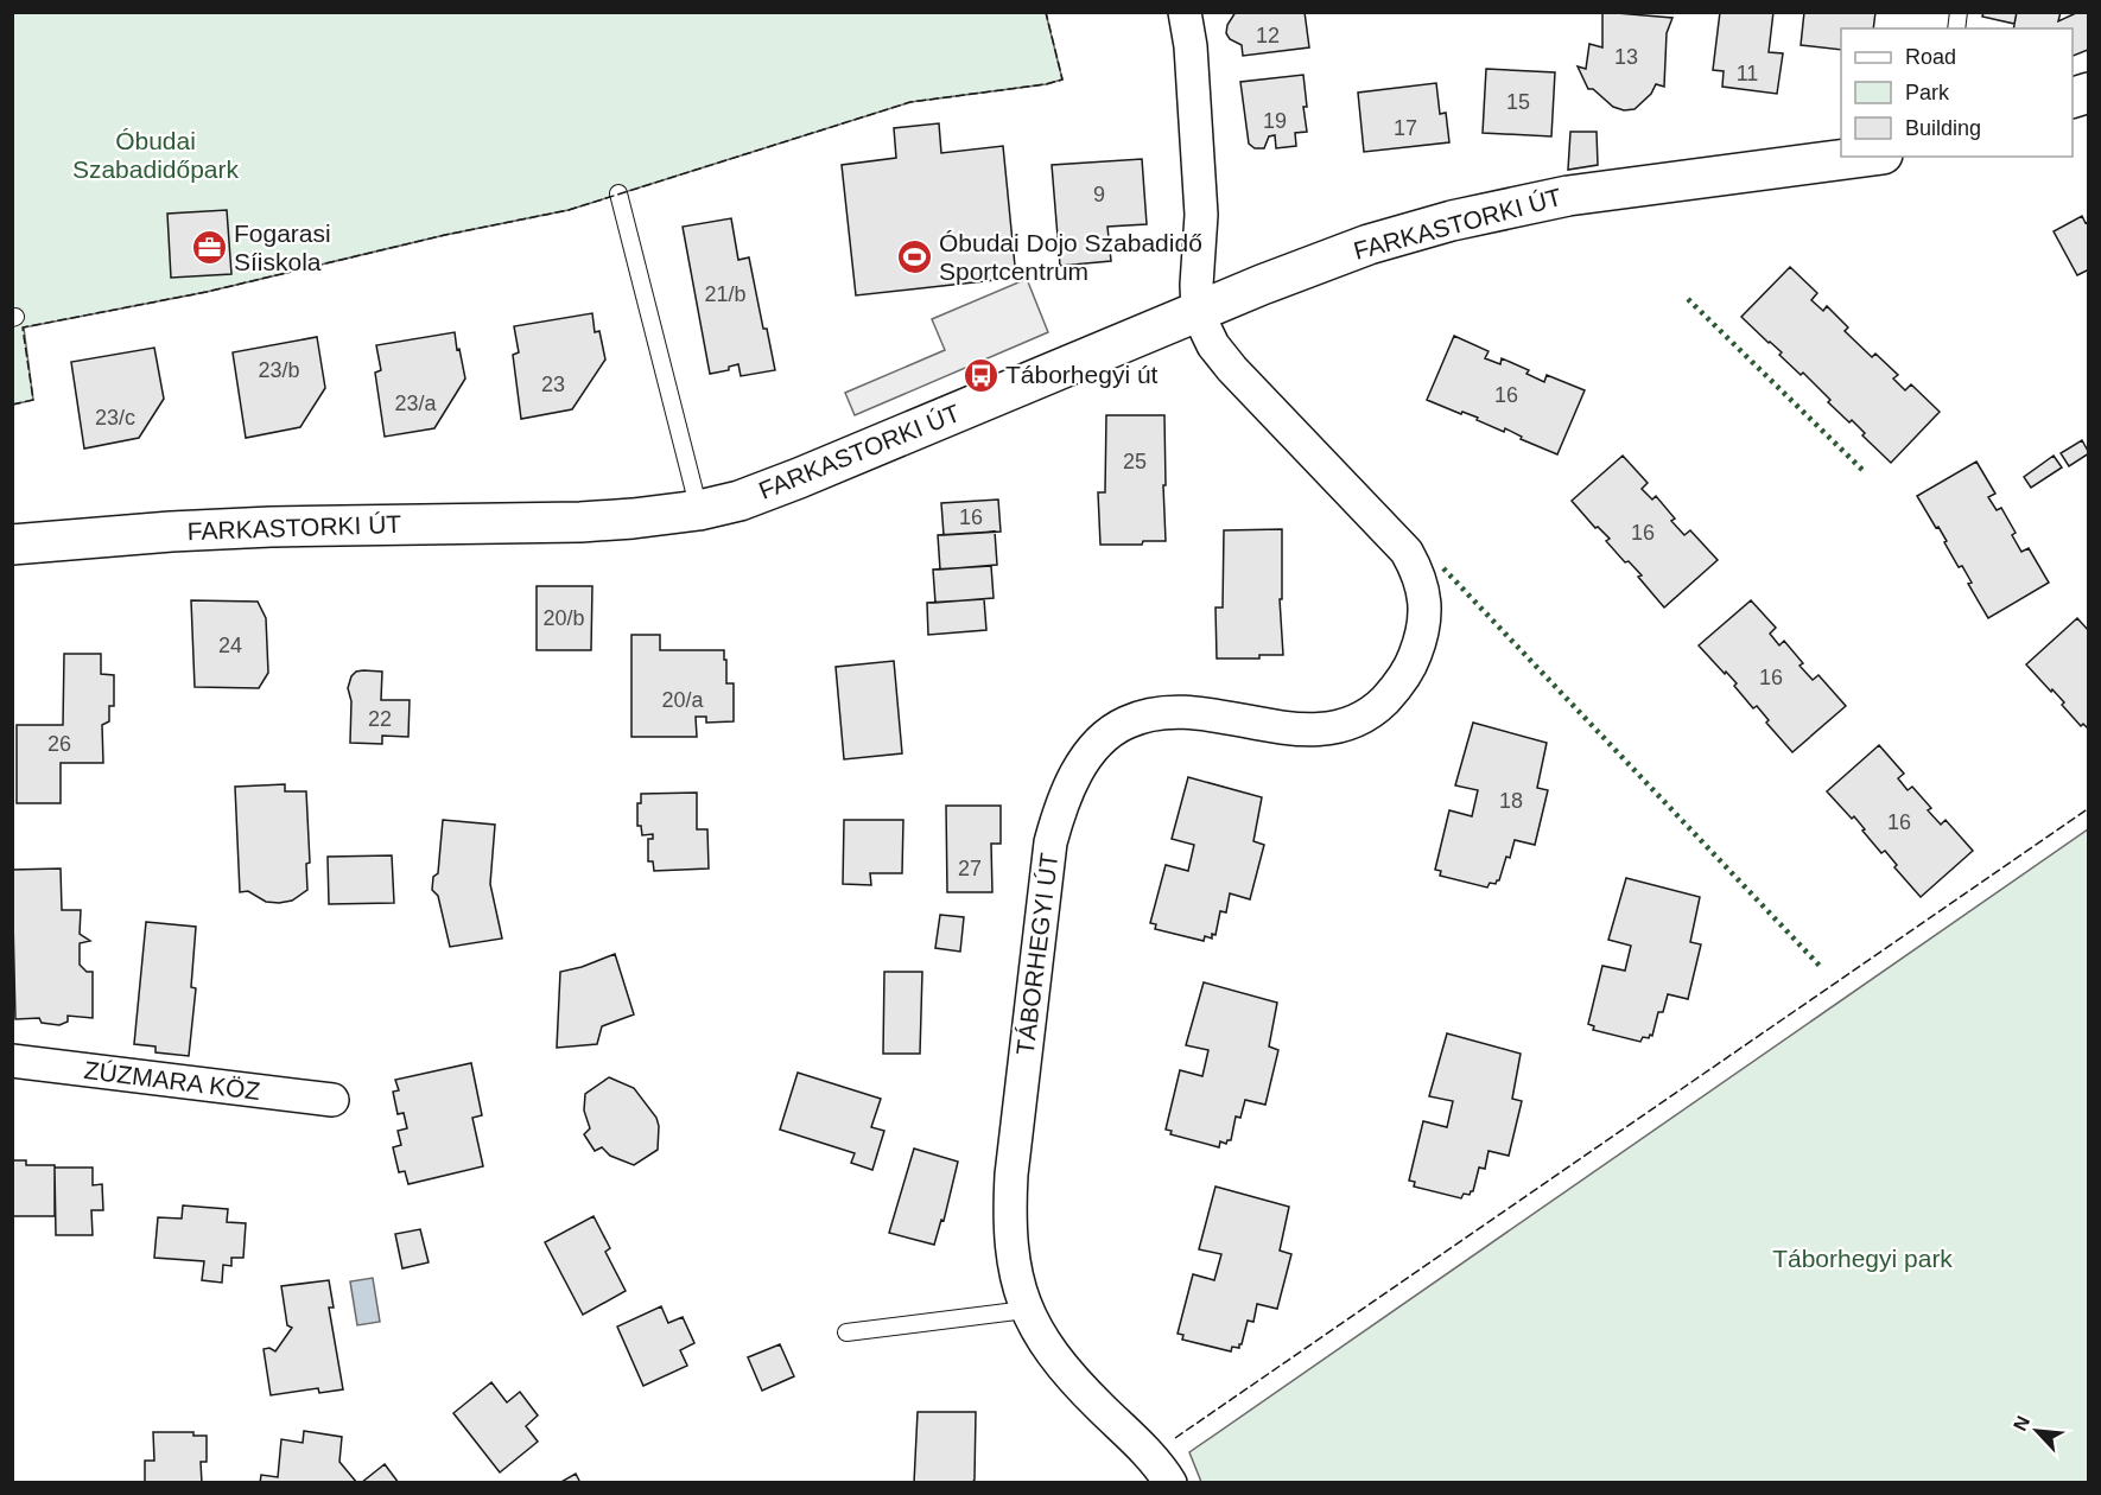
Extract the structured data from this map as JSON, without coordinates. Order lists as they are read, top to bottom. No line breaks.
{"streets":{"street":["FARKASTORKI ÚT","TÁBORHEGYI ÚT","ZÚZMARA KÖZ"]},"crossings":[["FARKASTORKI ÚT","TÁBORHEGYI ÚT"]],"parks":["Óbudai Szabadidőpark","Táborhegyi park"],"places":{"office":["Fogarasi Síiskola"],"sports":["Óbudai Dojo Szabadidő Sportcentrum"],"bus stop":["Táborhegyi út"]},"house_numbers":["12","13","11","15","19","17","9","21/b","23/b","23","16","23/a","23/c","25","16","16","20/b","24","16","20/a","22","26","18","16","27"],"legend":["Road","Park","Building"],"north":"top left"}
